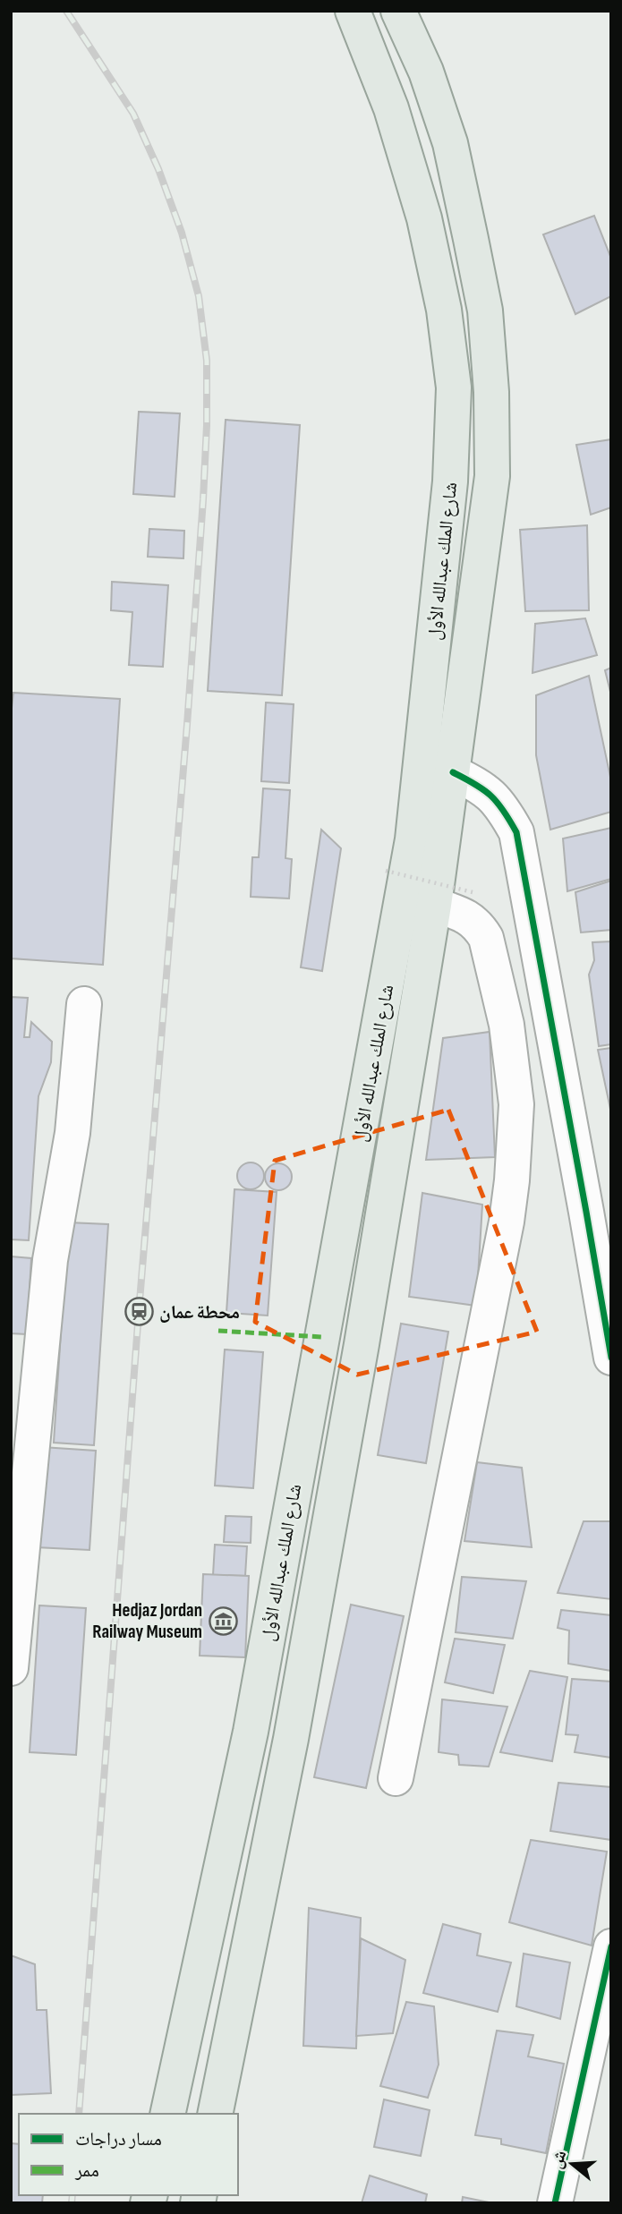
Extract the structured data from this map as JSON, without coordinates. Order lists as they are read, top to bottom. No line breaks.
{"streets":{"main road":["شارع الملك عبدالله الأول"]},"places":{"station":["محطة عمان"],"museum":["Hedjaz Jordan Railway Museum"]},"legend":["مسار دراجات","ممر"],"north":"left"}
